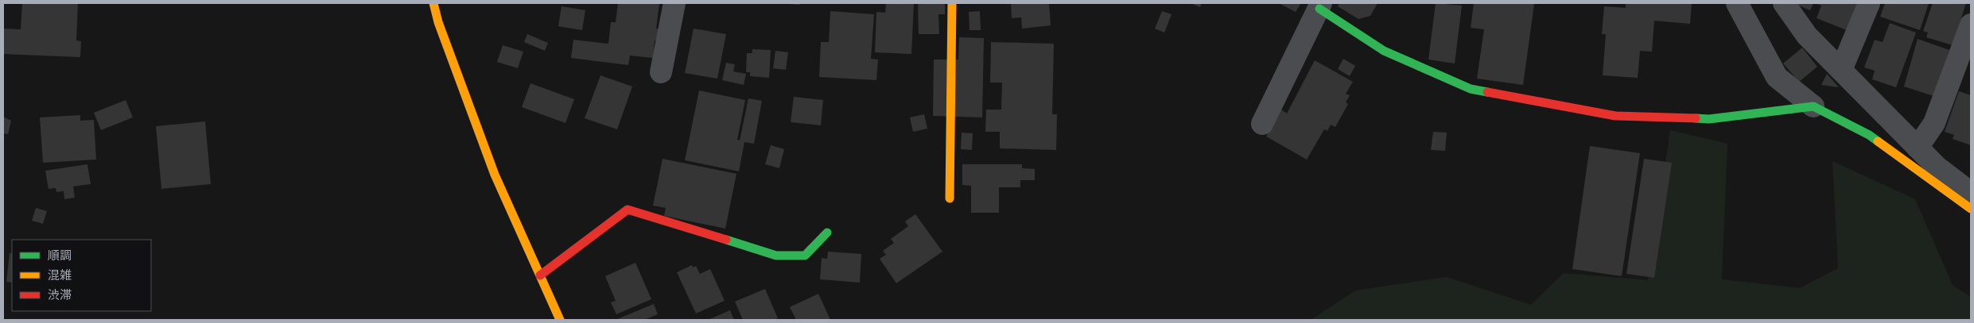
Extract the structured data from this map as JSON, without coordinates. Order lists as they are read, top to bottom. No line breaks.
{"legend":["順調","混雑","渋滞"]}
